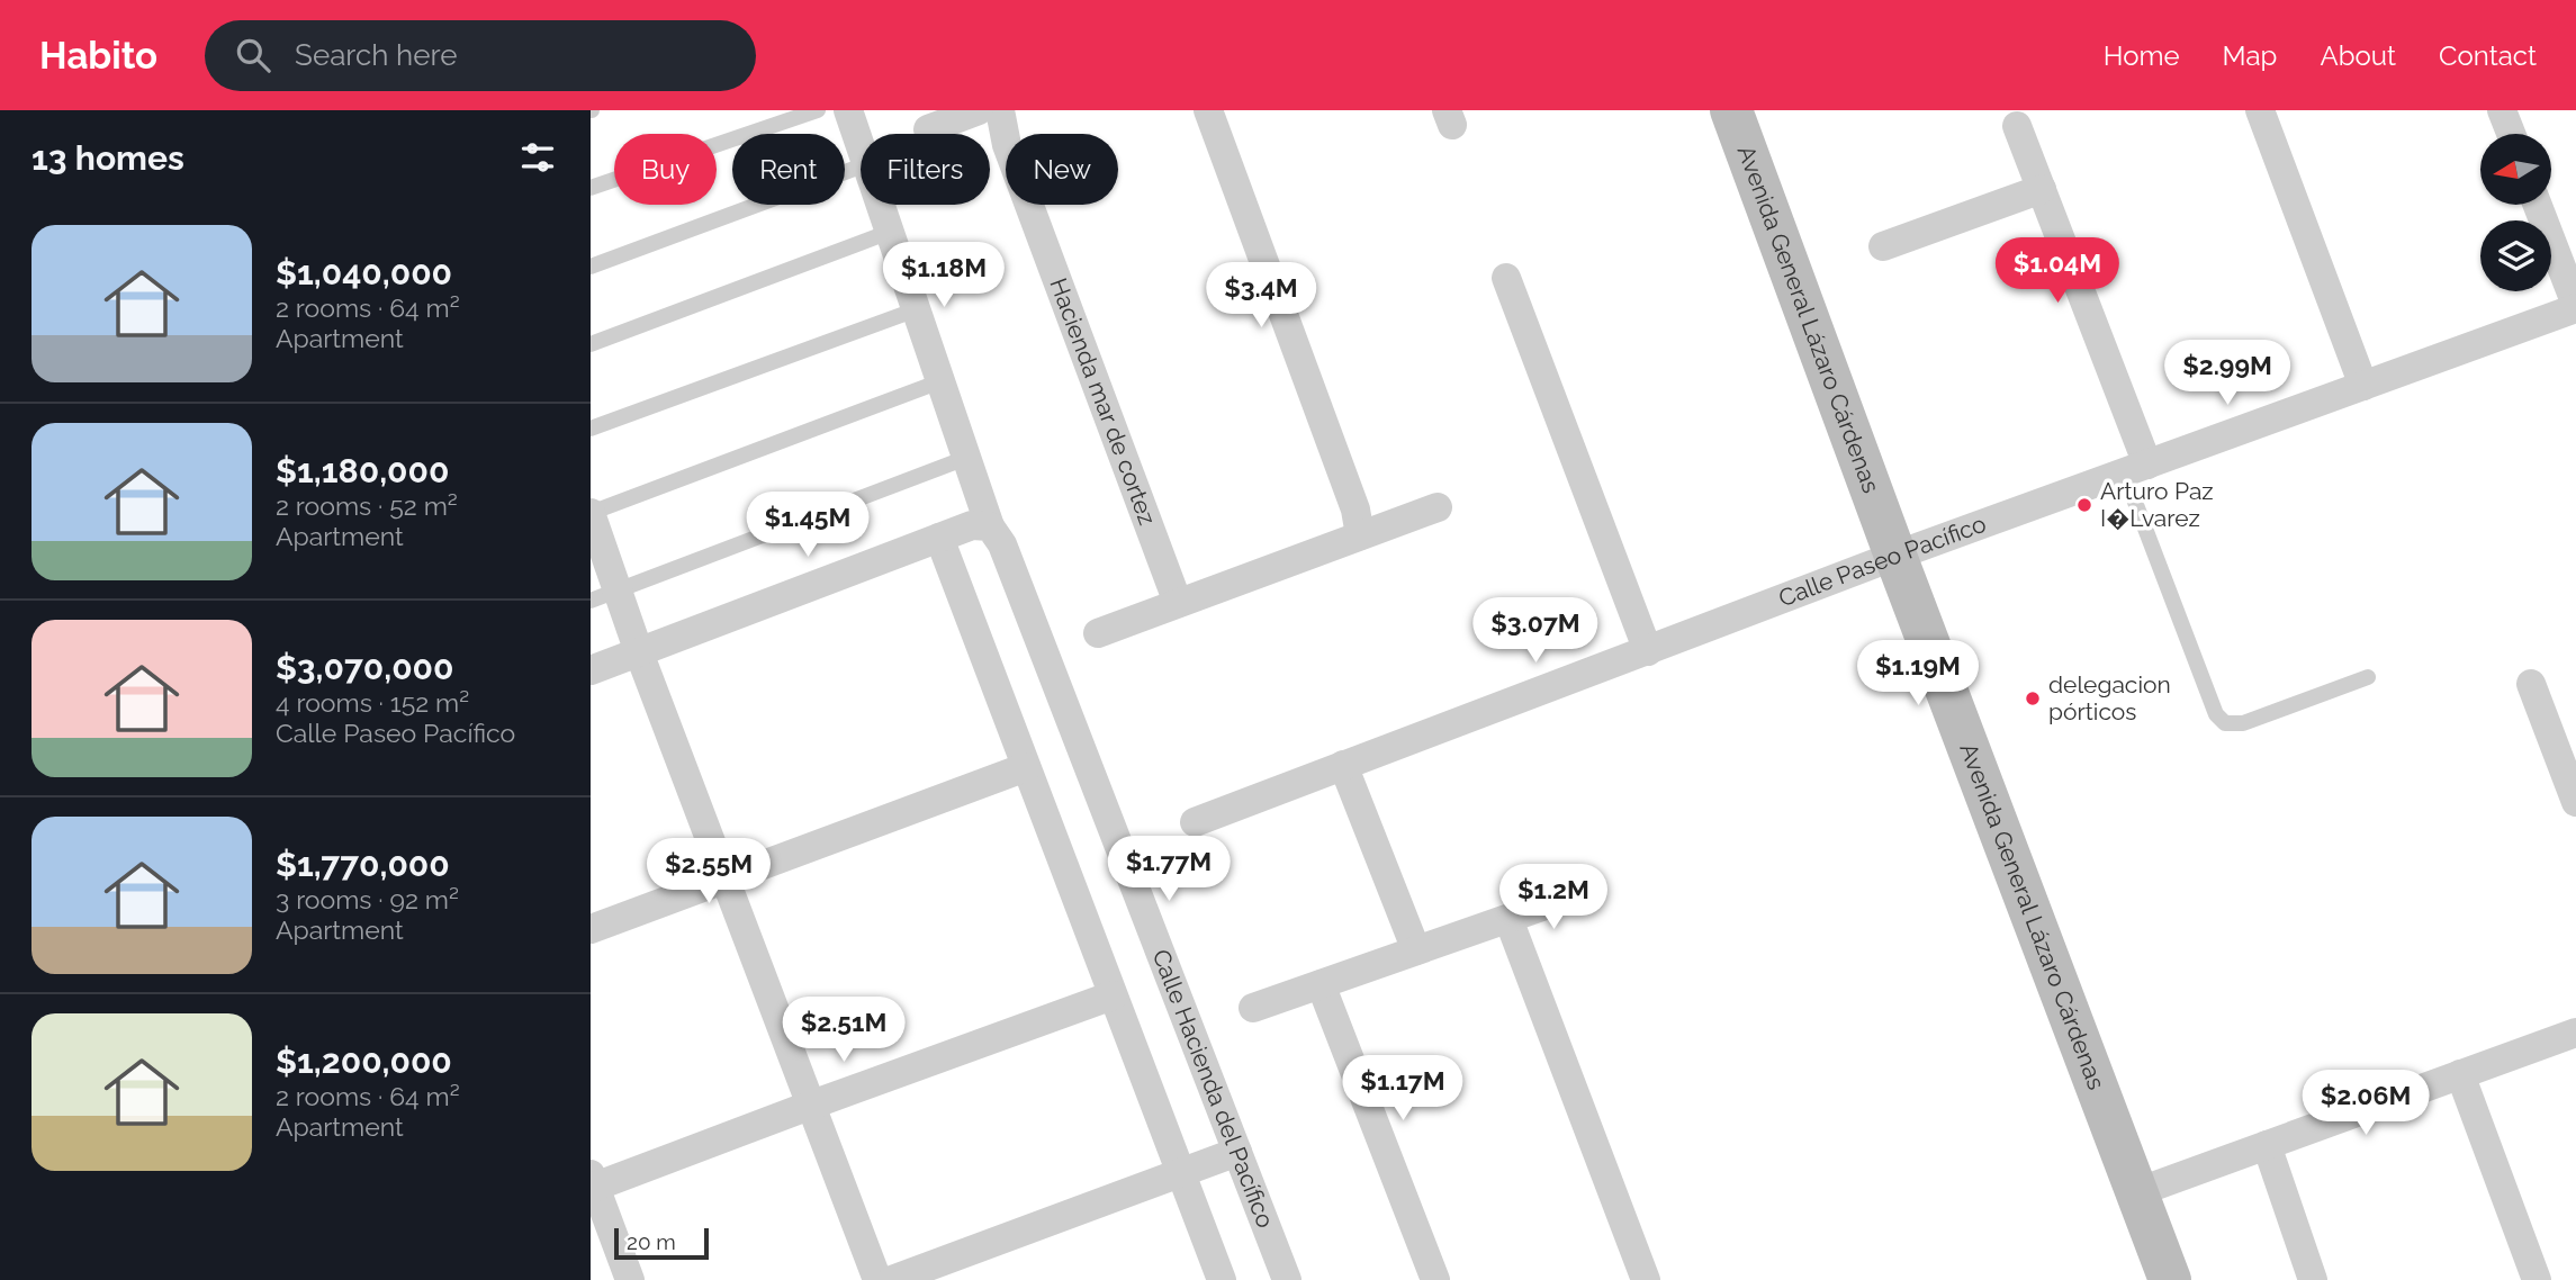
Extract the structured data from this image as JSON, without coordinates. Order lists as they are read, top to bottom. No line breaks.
{"streets":{"street":["Avenida General Lázaro Cárdenas","Hacienda mar de cortez","Calle Paseo Pacífico","Calle Hacienda del Pacífico"]},"crossings":[["Avenida General Lázaro Cárdenas","Calle Paseo Pacífico"]],"places":["Arturo Paz I�Lvarez","delegacion pórticos"],"scale_bar":"20 m","north":"left","page":{"header":"Habito","search":"Search here","nav":["Home","Map","About","Contact"],"heading":"13 homes","chip":["Buy","Rent","Filters","New"],"list":[{"name":"$1,040,000","note":"2 rooms · 64 m² · Apartment"},{"name":"$1,180,000","note":"2 rooms · 52 m² · Apartment"},{"name":"$3,070,000","note":"4 rooms · 152 m² · Calle Paseo Pacífico"},{"name":"$1,770,000","note":"3 rooms · 92 m² · Apartment"},{"name":"$1,200,000","note":"2 rooms · 64 m² · Apartment"}],"price":["$1.04M","$1.18M","$3.4M","$2.99M","$1.45M","$3.07M","$1.19M","$1.77M","$2.55M","$1.2M","$2.51M","$1.17M","$2.06M"],"scale":"20 m"}}
